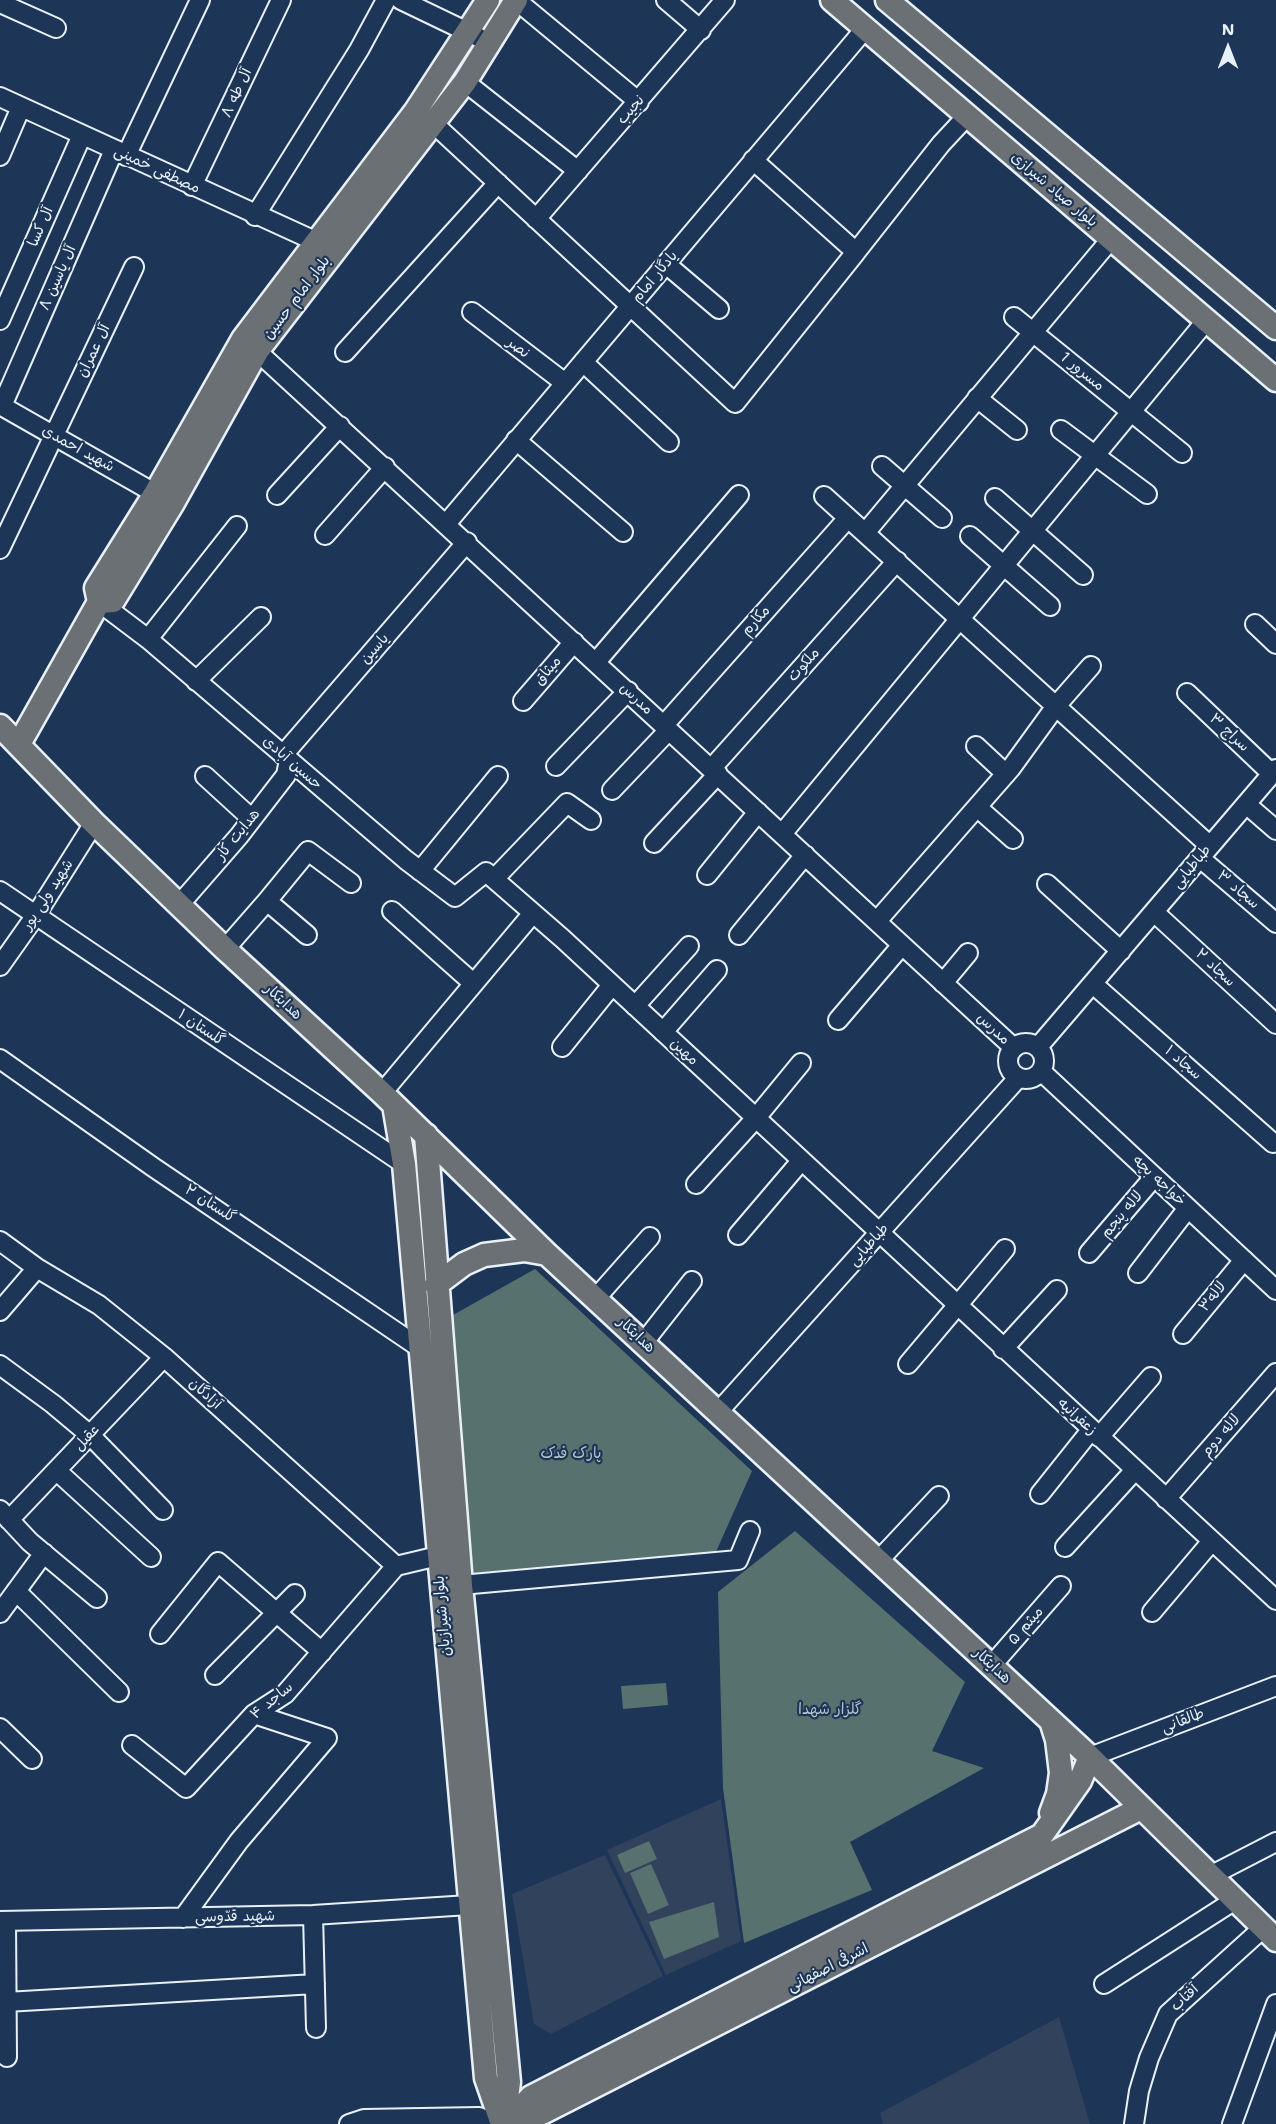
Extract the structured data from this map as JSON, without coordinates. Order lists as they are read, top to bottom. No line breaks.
{"streets":{"main road":["بلوار صیاد شیرازی","بلوار امام حسین","هدایتکار","بلوار شیرازیان","اشرفی اصفهانی"],"street":["آل طه ۸","نجیب","مصطفی خمینی","آل کسا","یادگار امام","آل یاسین ۸","نصر","آل عمران","مسرور 1","شهید احمدی","مکارم","یاسین","ملکوت","میثاق","مدرس","سراج ۳","حسین آبادی","هدایت کار","طباطبایی","سجاد ۳","شهید ولی پور","سجاد ۲","گلستان ۱","مهین","سجاد ۱","خواجه بچه","گلستان ۲","لاله پنجم","لاله۳","آزادگان","زعفرانیه","لاله دوم","عقیل","میثم ۵","ساجد ۴","طالقانی","شهید قدّوسی","آفتاب"]},"crossings":[["آل طه ۸","مصطفی خمینی"],["مصطفی خمینی","آل کسا"],["مصطفی خمینی","آل یاسین ۸"],["مصطفی خمینی","بلوار امام حسین"],["بلوار صیاد شیرازی","یادگار امام"],["یادگار امام","نصر"],["یادگار امام","مدرس"],["آل یاسین ۸","شهید احمدی"],["بلوار امام حسین","شهید احمدی"],["بلوار امام حسین","مدرس"],["بلوار امام حسین","حسین آبادی"],["بلوار امام حسین","هدایتکار"],["آل عمران","شهید احمدی"],["مکارم","مدرس"],["مکارم","سجاد ۳"],["یاسین","مدرس"],["یاسین","حسین آبادی"],["یاسین","هدایت کار"],["ملکوت","مدرس"],["ملکوت","سجاد ۳"],["میثاق","مدرس"],["مدرس","طباطبایی"],["مدرس","خواجه بچه"],["سراج ۳","طباطبایی"],["حسین آبادی","هدایت کار"],["حسین آبادی","مهین"],["هدایت کار","هدایتکار"],["طباطبایی","سجاد ۳"],["طباطبایی","سجاد ۲"],["طباطبایی","هدایتکار"],["طباطبایی","مهین"],["طباطبایی","سجاد ۱"],["طباطبایی","خواجه بچه"],["طباطبایی","زعفرانیه"],["شهید ولی پور","هدایتکار"],["شهید ولی پور","گلستان ۱"],["هدایتکار","بلوار شیرازیان"],["هدایتکار","میثم ۵"],["هدایتکار","طالقانی"],["هدایتکار","اشرفی اصفهانی"],["هدایتکار","آفتاب"],["گلستان ۱","بلوار شیرازیان"],["مهین","زعفرانیه"],["خواجه بچه","لاله پنجم"],["خواجه بچه","لاله۳"],["گلستان ۲","بلوار شیرازیان"],["آزادگان","عقیل"],["آزادگان","ساجد ۴"],["زعفرانیه","لاله دوم"],["بلوار شیرازیان","شهید قدّوسی"],["بلوار شیرازیان","اشرفی اصفهانی"],["طالقانی","اشرفی اصفهانی"]],"parks":["پارک فدک","گلزار شهدا"],"north":"top"}
